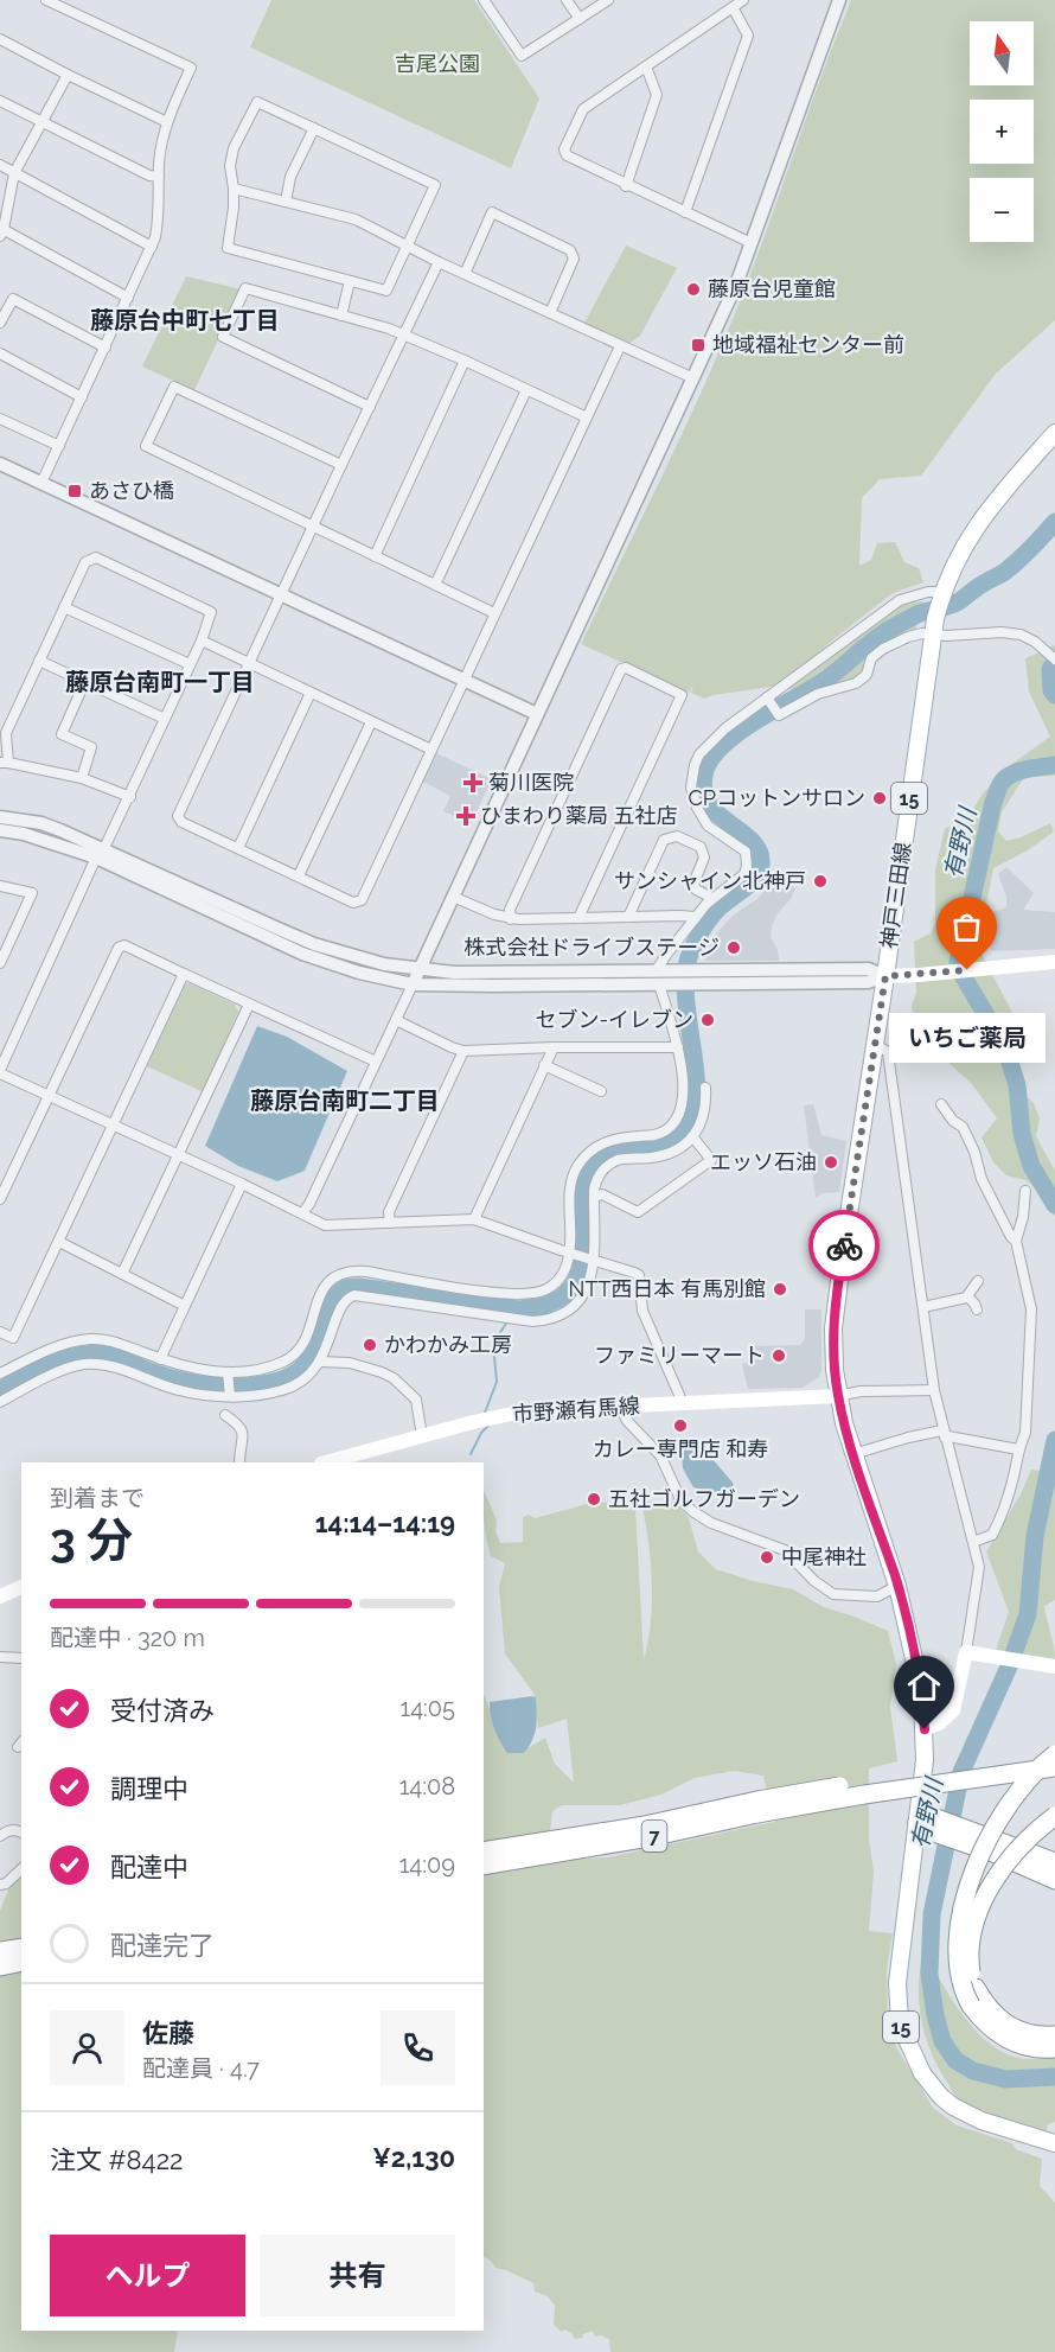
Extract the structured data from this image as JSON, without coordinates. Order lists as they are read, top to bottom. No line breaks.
{"streets":{"highway":["7"],"main road":["15","神戸三田線","市野瀬有馬線"]},"crossings":[["神戸三田線","市野瀬有馬線"]],"districts":["藤原台中町七丁目","藤原台南町一丁目","藤原台南町二丁目"],"water":["有野川"],"parks":["吉尾公園"],"places":{"other":["藤原台児童館","CPコットンサロン","サンシャイン北神戸","株式会社ドライブステージ","いちご薬局","セブン-イレブン","エッソ石油","NTT西日本 有馬別館","かわかみ工房","ファミリーマート","カレー専門店 和寿","五社ゴルフガーデン","中尾神社"],"transit":["地域福祉センター前","あさひ橋"],"health":["菊川医院","ひまわり薬局 五社店"]},"north":"top","page":{"map_buttons":["+","−"],"bubble":"いちご薬局","heading":["3 分","到着まで","14:14–14:19"],"panel":["佐藤","配達員 · 4.7","注文 #8422","¥2,130"],"bar":"配達中 · 320 m","list":[["受付済み","14:05"],["調理中","14:08"],["配達中","14:09"],"配達完了"],"buttons":["ヘルプ","共有"]}}
